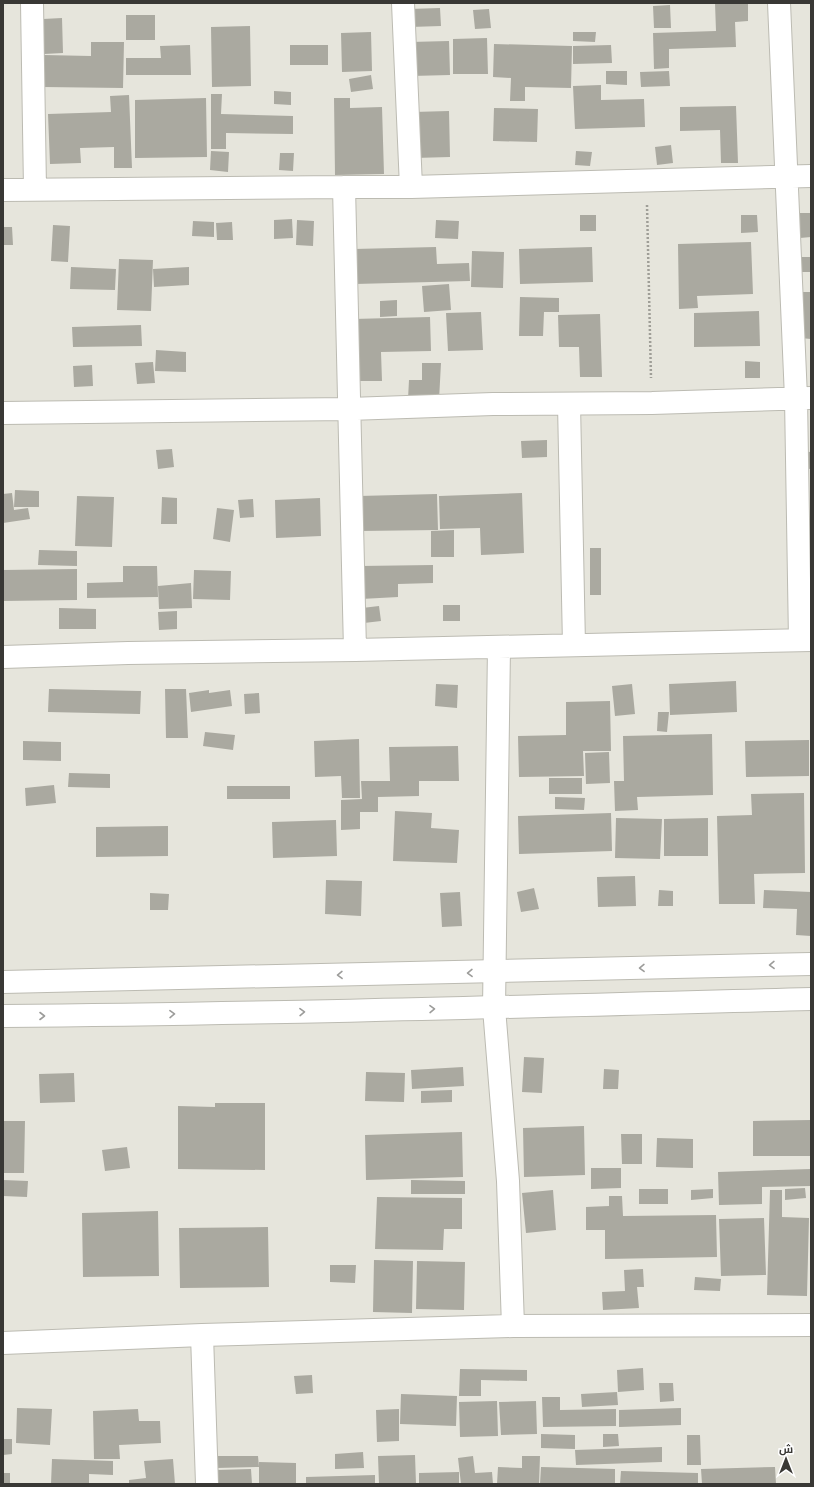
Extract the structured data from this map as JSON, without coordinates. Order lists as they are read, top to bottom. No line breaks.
{"north":"top"}
